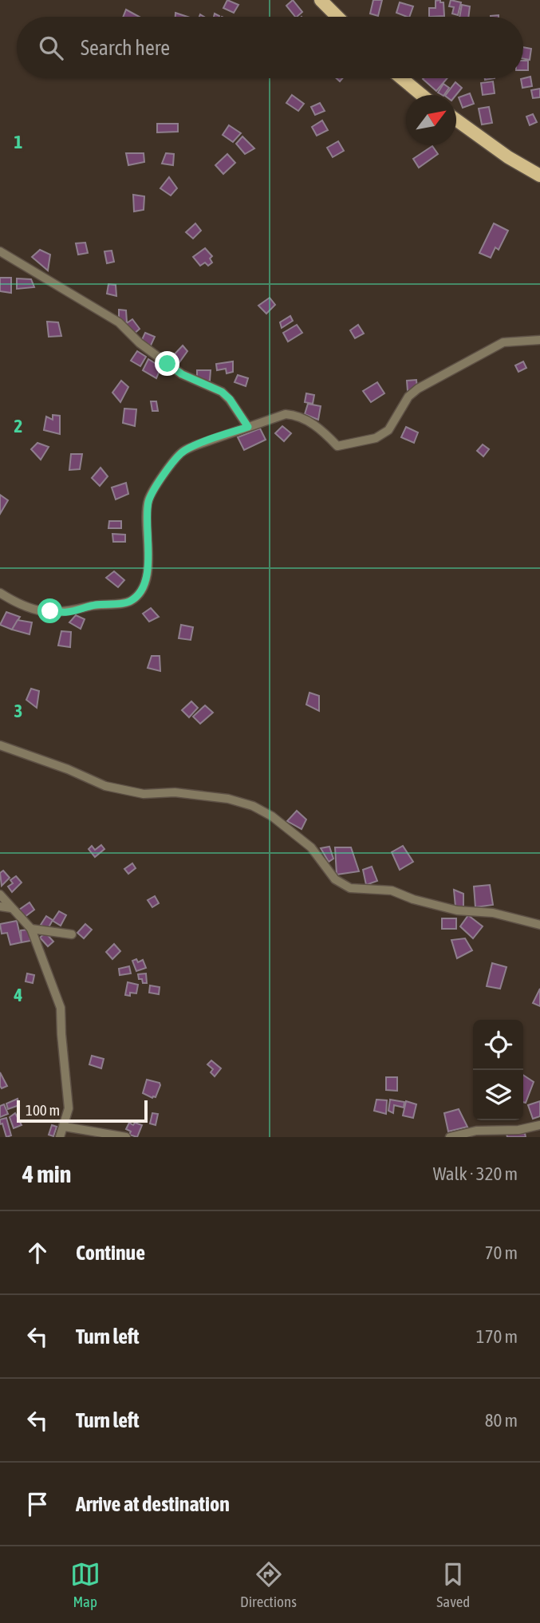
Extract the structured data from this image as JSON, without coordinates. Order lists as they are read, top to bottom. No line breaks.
{"scale_bar":"100 m","north":"top right","page":{"search":"Search here","scale":"100 m","heading":["4 min","Walk · 320 m"],"list":[["Continue","70 m"],["Turn left","170 m"],["Turn left","80 m"],"Arrive at destination"],"nav":["Map","Directions","Saved"]},"grid":{"rows":["1","2","3","4"]}}
